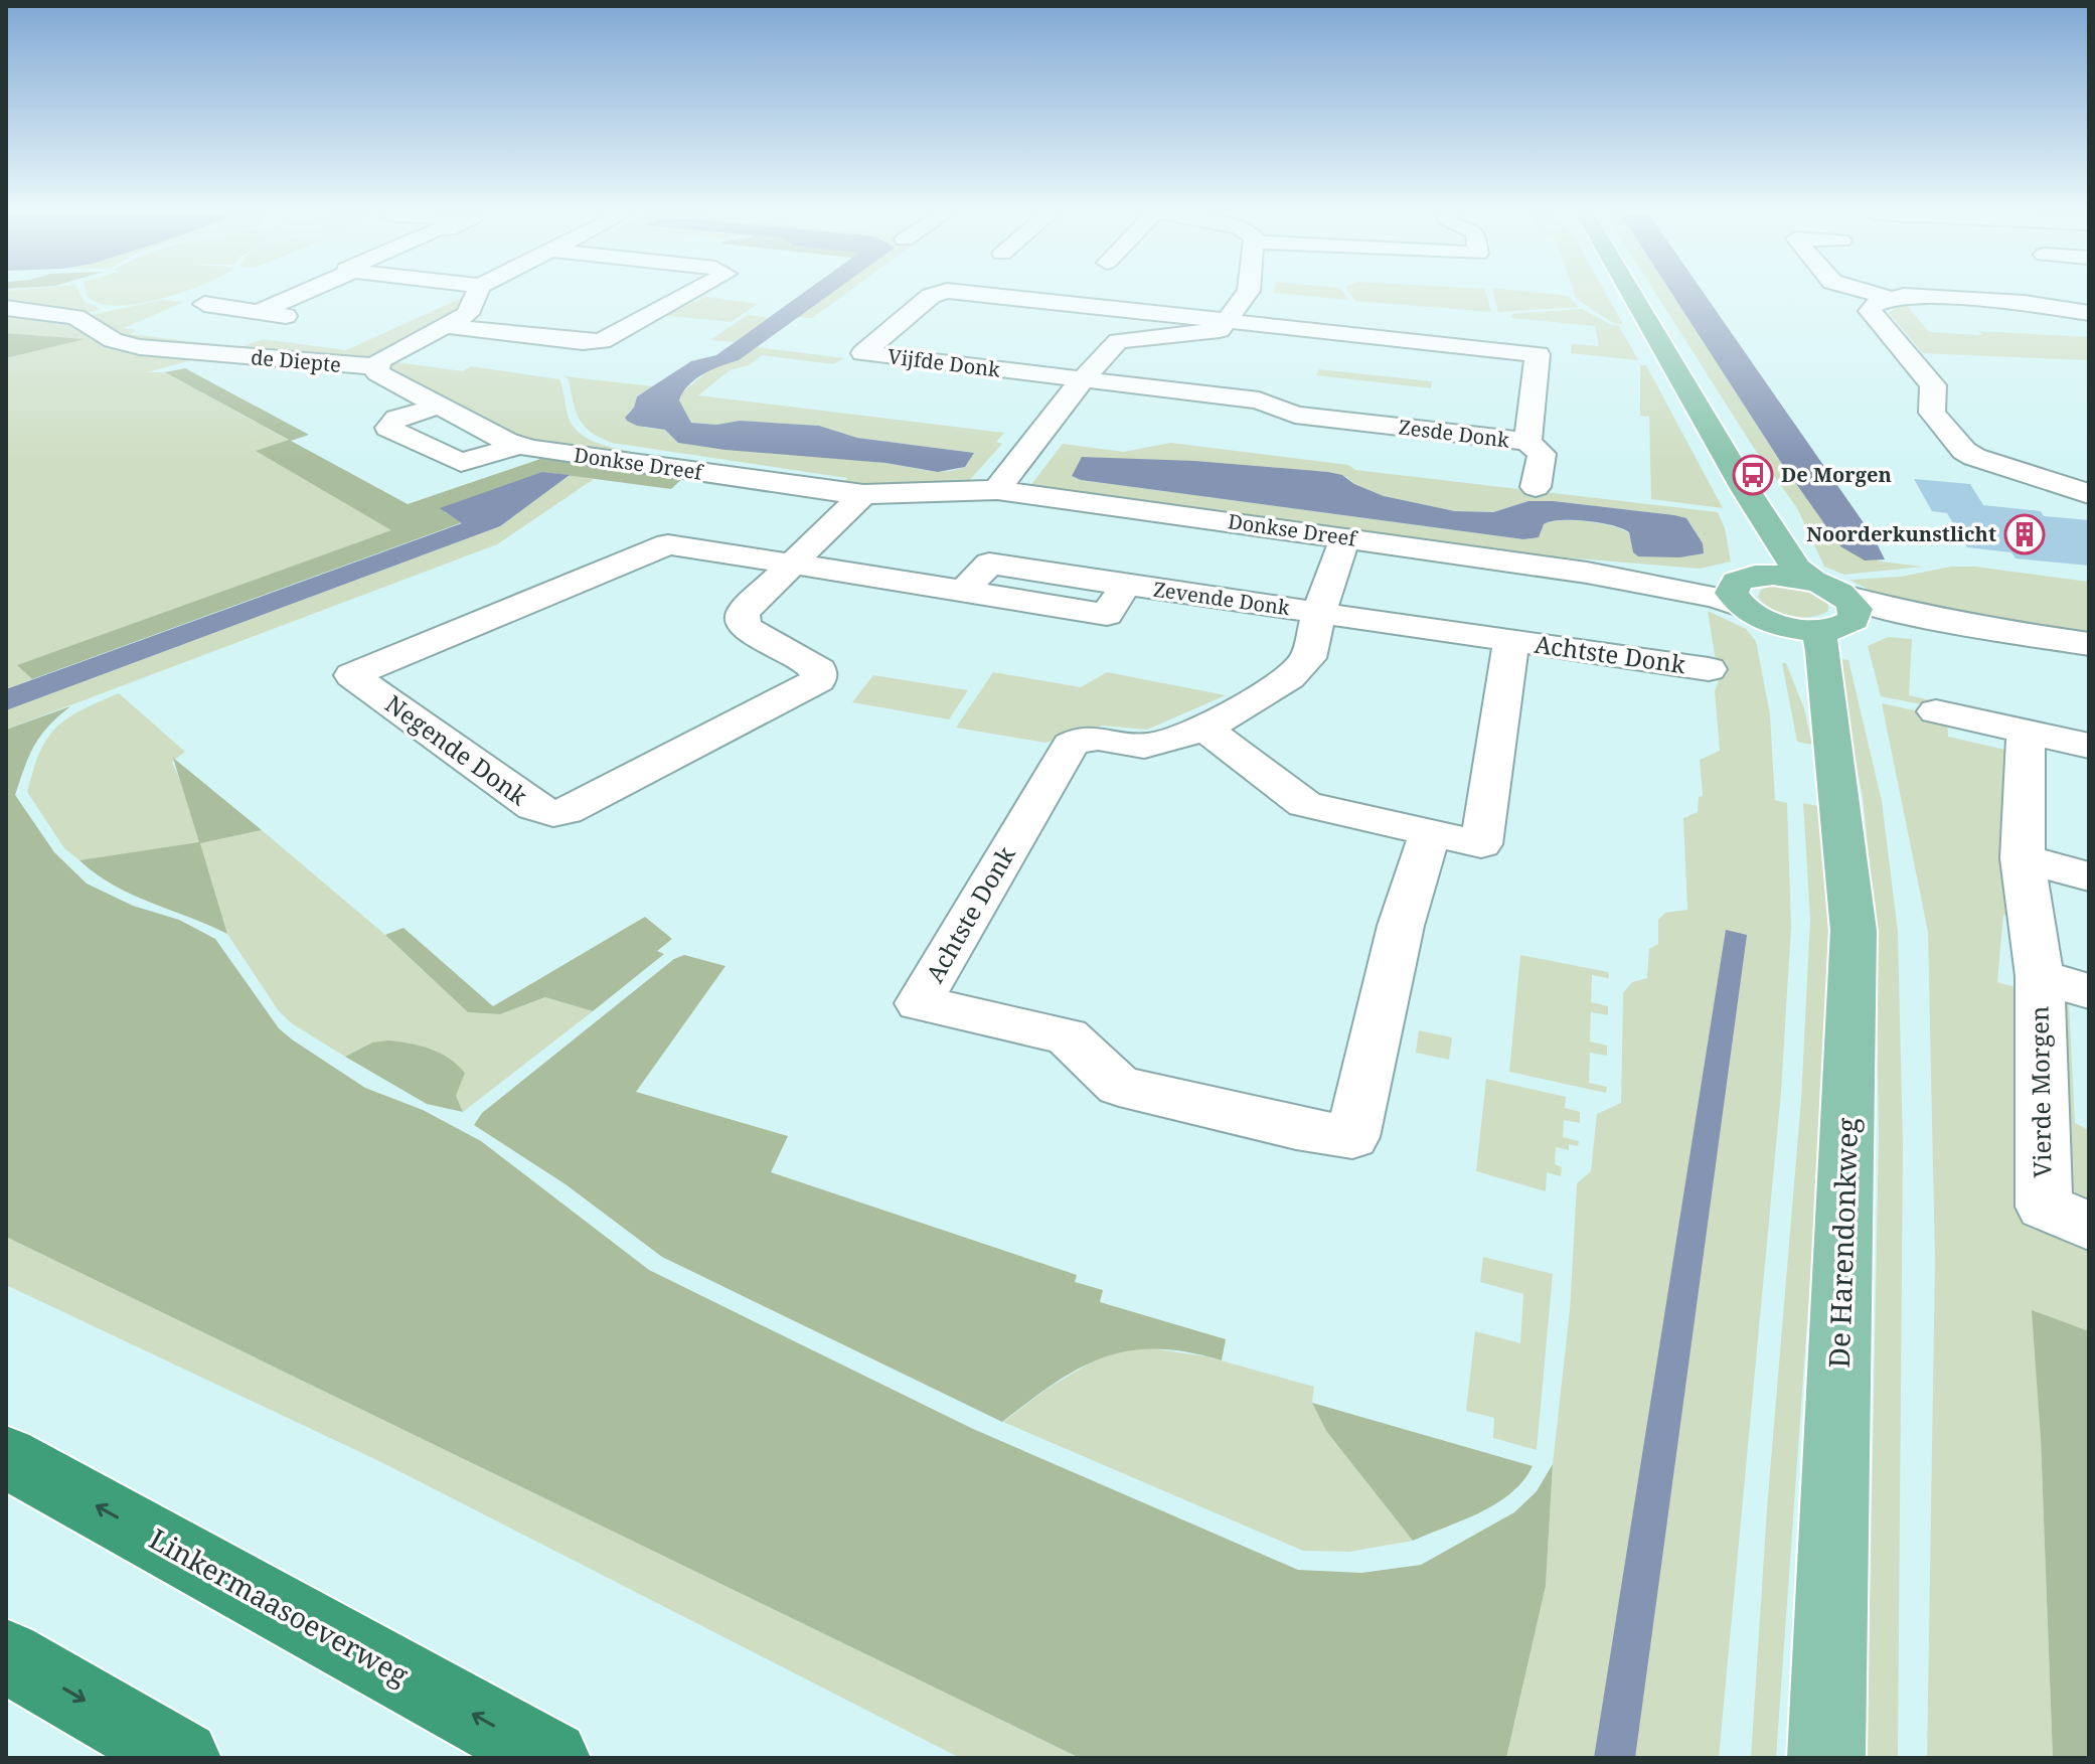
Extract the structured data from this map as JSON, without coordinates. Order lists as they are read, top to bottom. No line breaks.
{"streets":{"highway":["Linkermaasoeverweg"],"main road":["De Harendonkweg"],"street":["de Diepte","Vijfde Donk","Zesde Donk","Donkse Dreef","Zevende Donk","Achtste Donk","Negende Donk","Vierde Morgen"]},"crossings":[["de Diepte","Donkse Dreef"],["Vijfde Donk","Zesde Donk"],["Donkse Dreef","Zevende Donk"],["Donkse Dreef","Negende Donk"],["Zevende Donk","Achtste Donk"],["Zevende Donk","Negende Donk"]],"places":{"bus stop":["De Morgen"],"building":["Noorderkunstlicht"]}}
